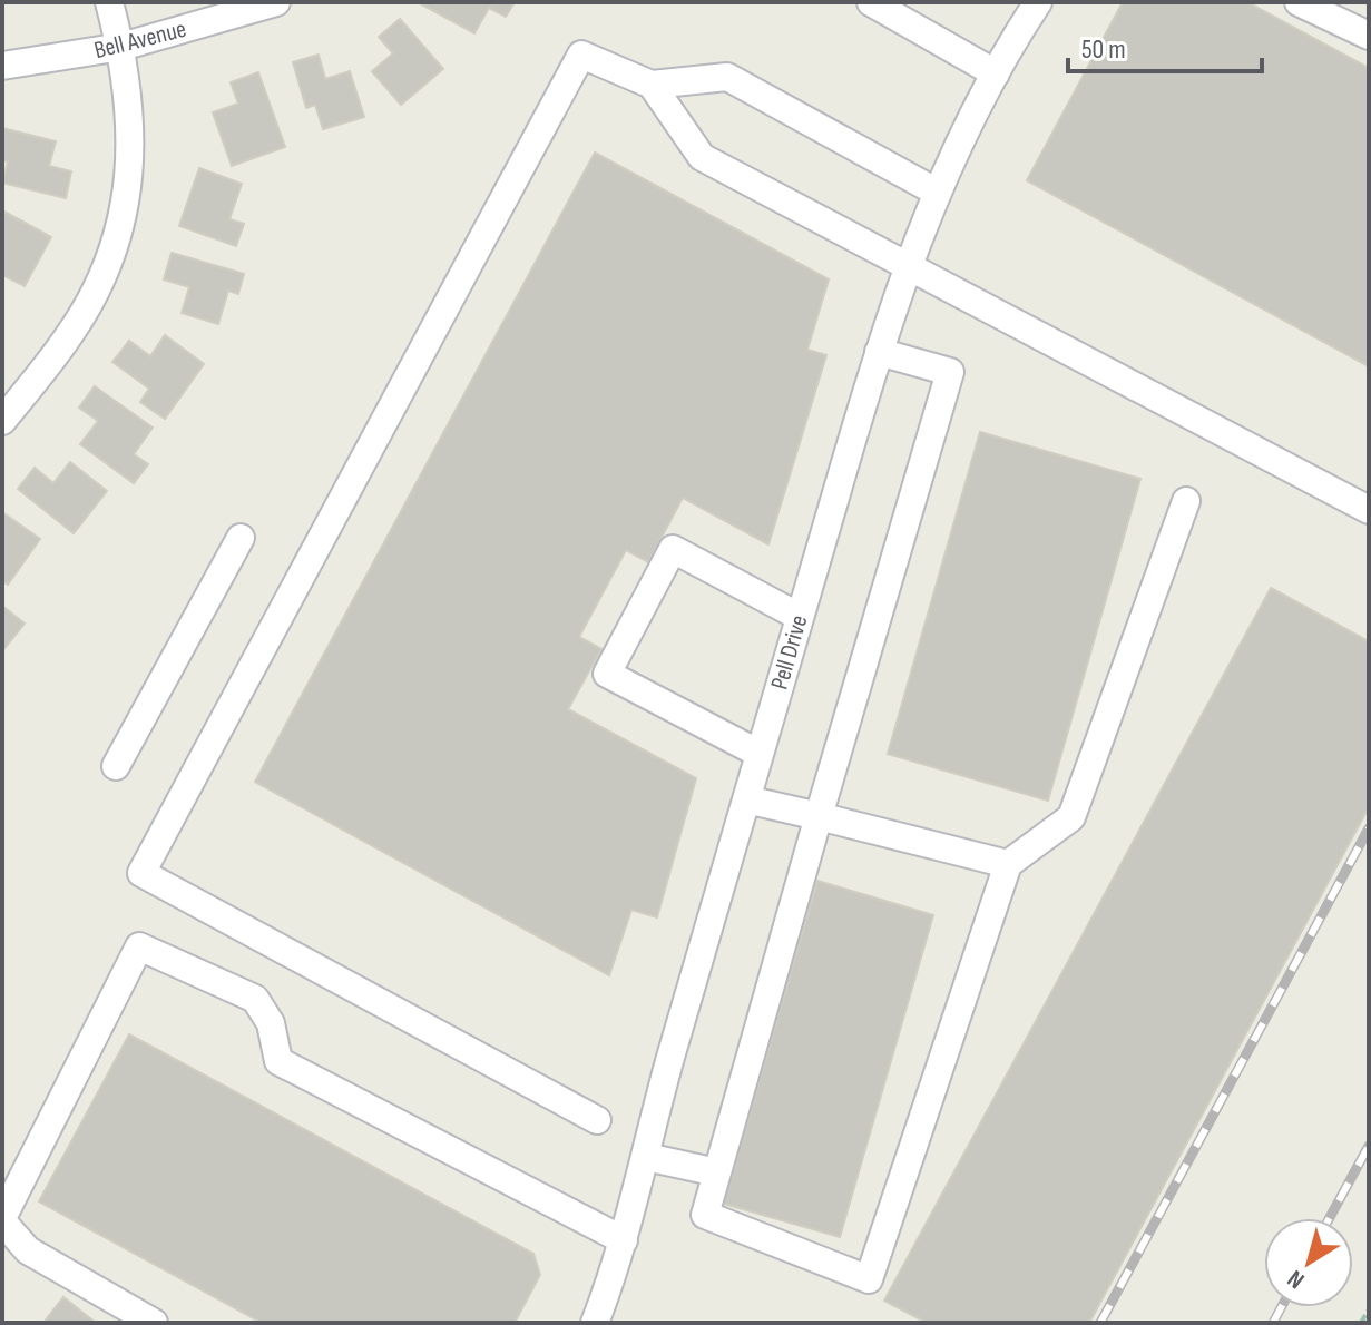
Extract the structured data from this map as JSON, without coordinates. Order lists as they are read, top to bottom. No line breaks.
{"streets":{"street":["Bell Avenue","Pell Drive"]},"scale_bar":"50 m","north":"bottom left"}
